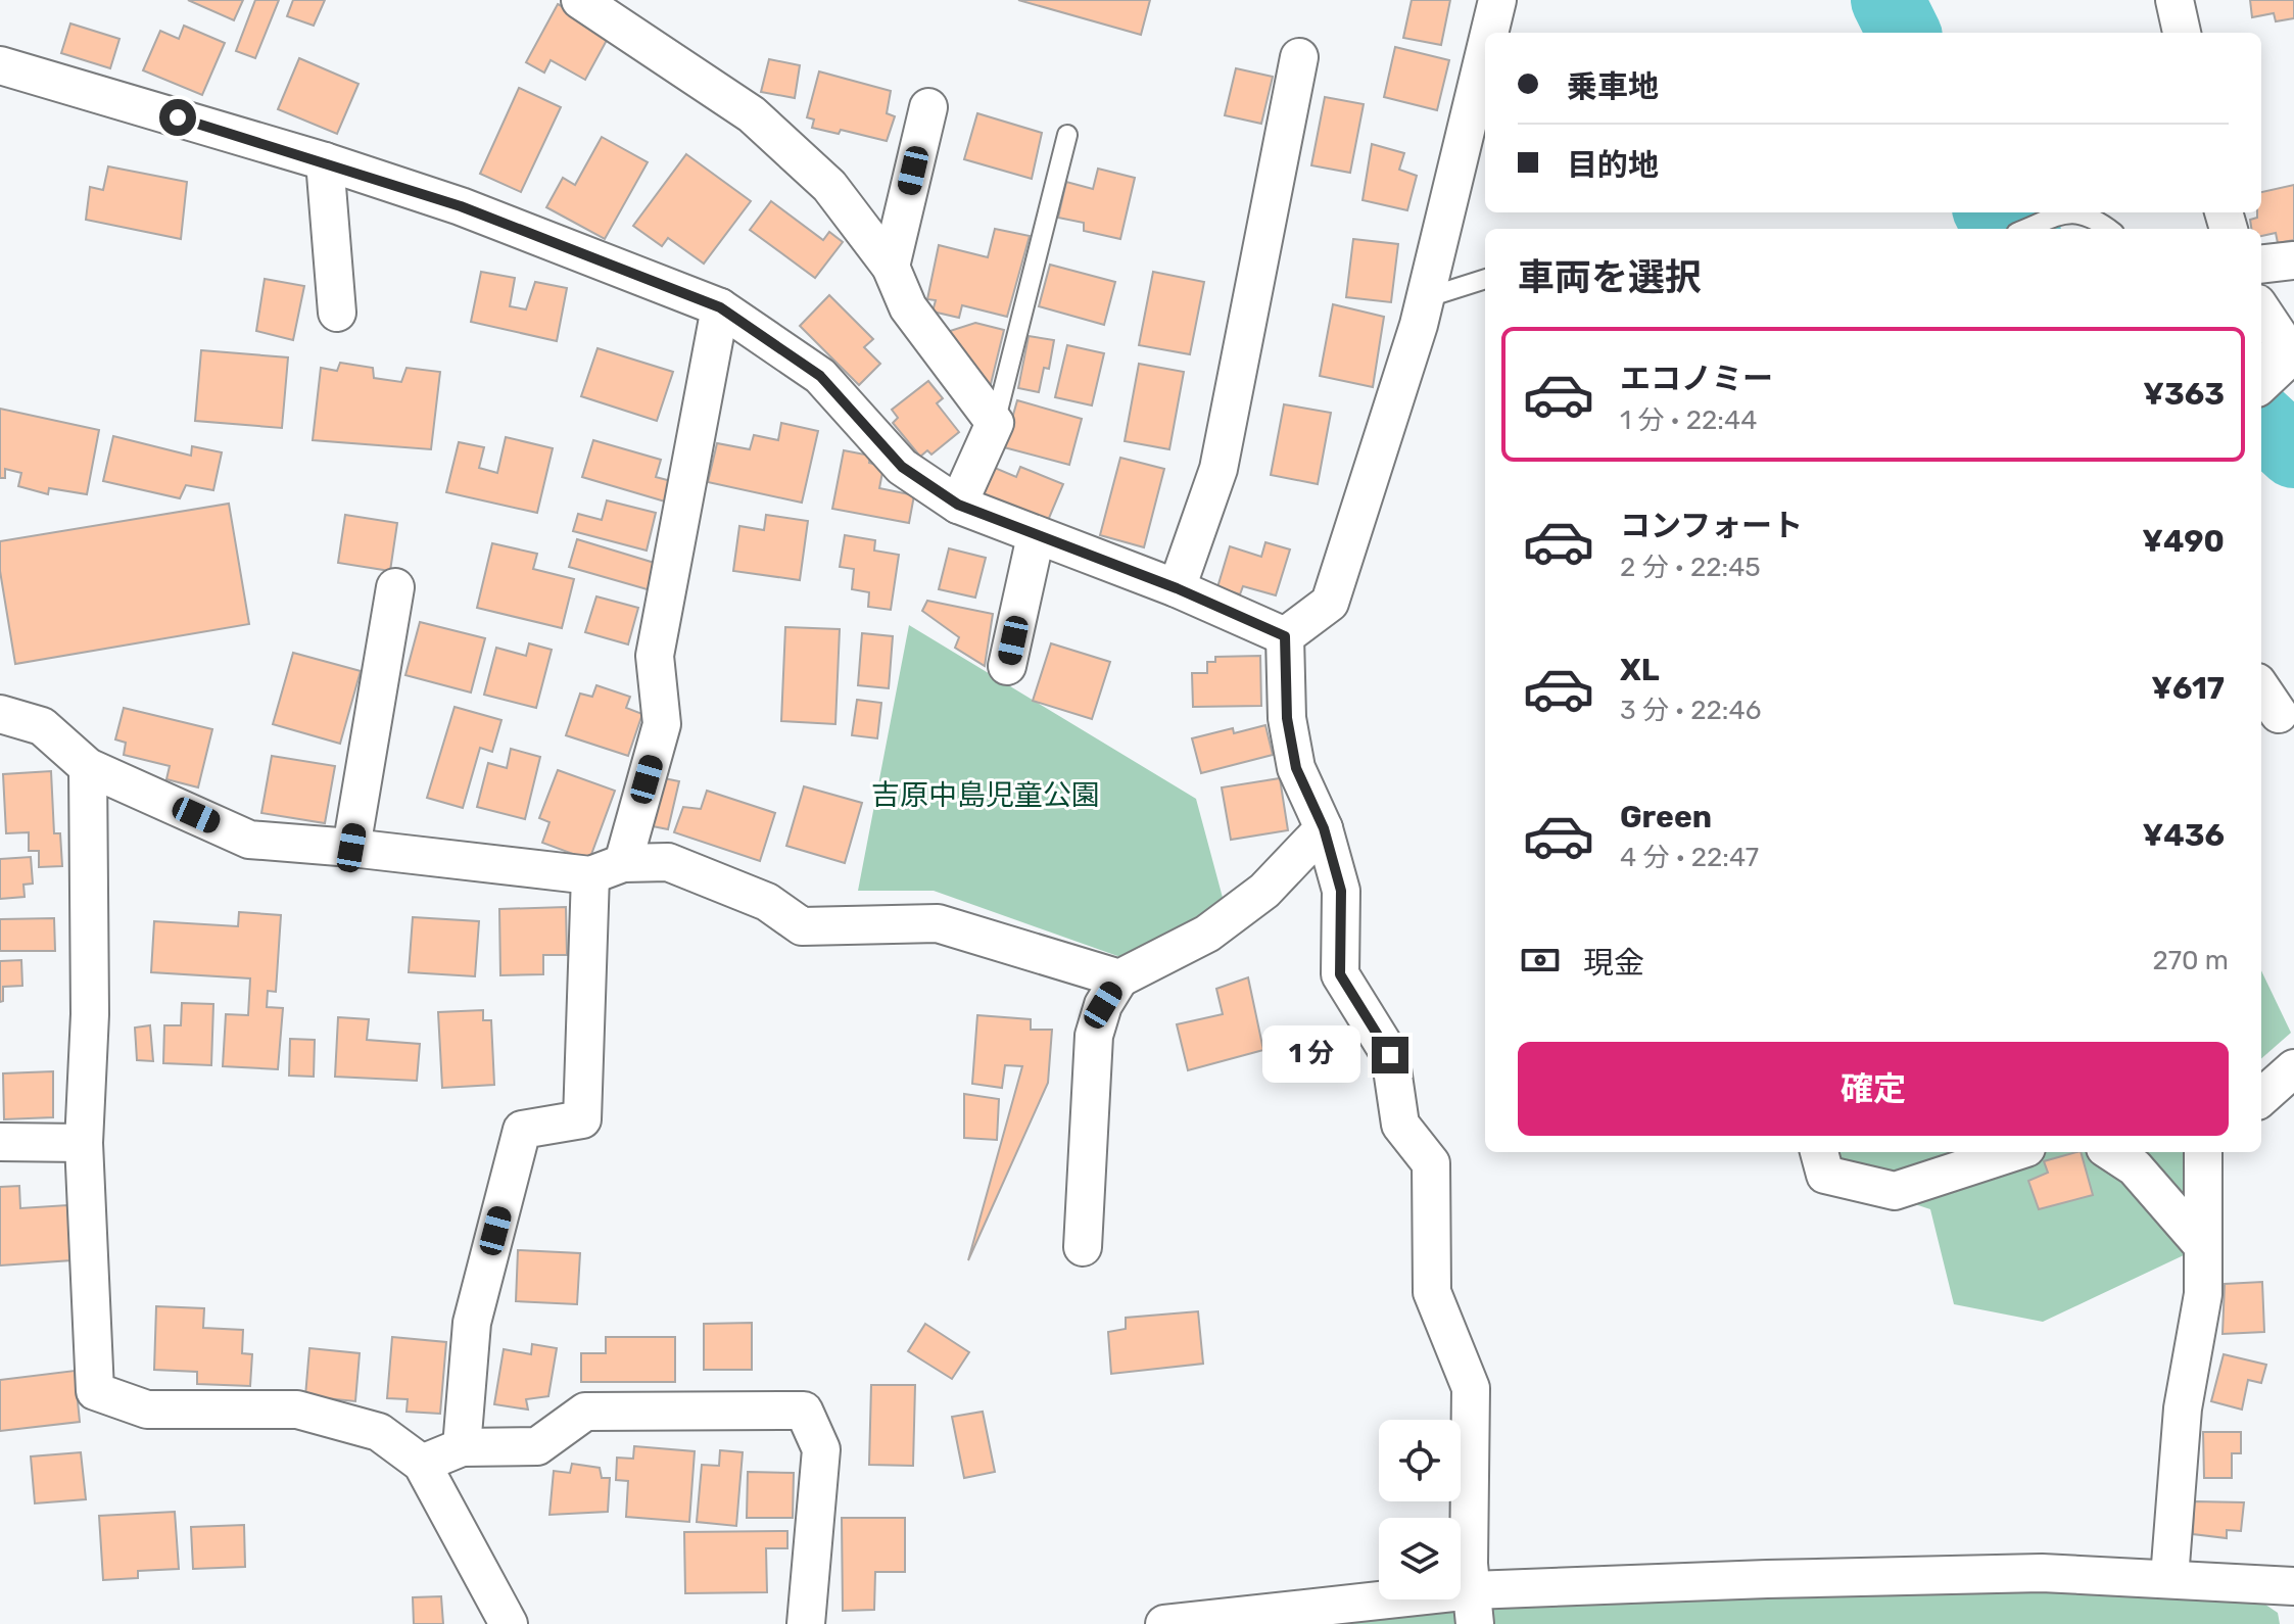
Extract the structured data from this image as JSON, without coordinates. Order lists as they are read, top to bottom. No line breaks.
{"parks":["吉原中島児童公園"],"page":{"banner":["乗車地","目的地"],"heading":"車両を選択","list":[{"name":"エコノミー","note":"1 分 · 22:44","value":"¥363"},{"name":"コンフォート","note":"2 分 · 22:45","value":"¥490"},{"name":"XL","note":"3 分 · 22:46","value":"¥617"},{"name":"Green","note":"4 分 · 22:47","value":"¥436"}],"pay":["現金","270 m"],"bubble":"1 分","buttons":"確定"}}
